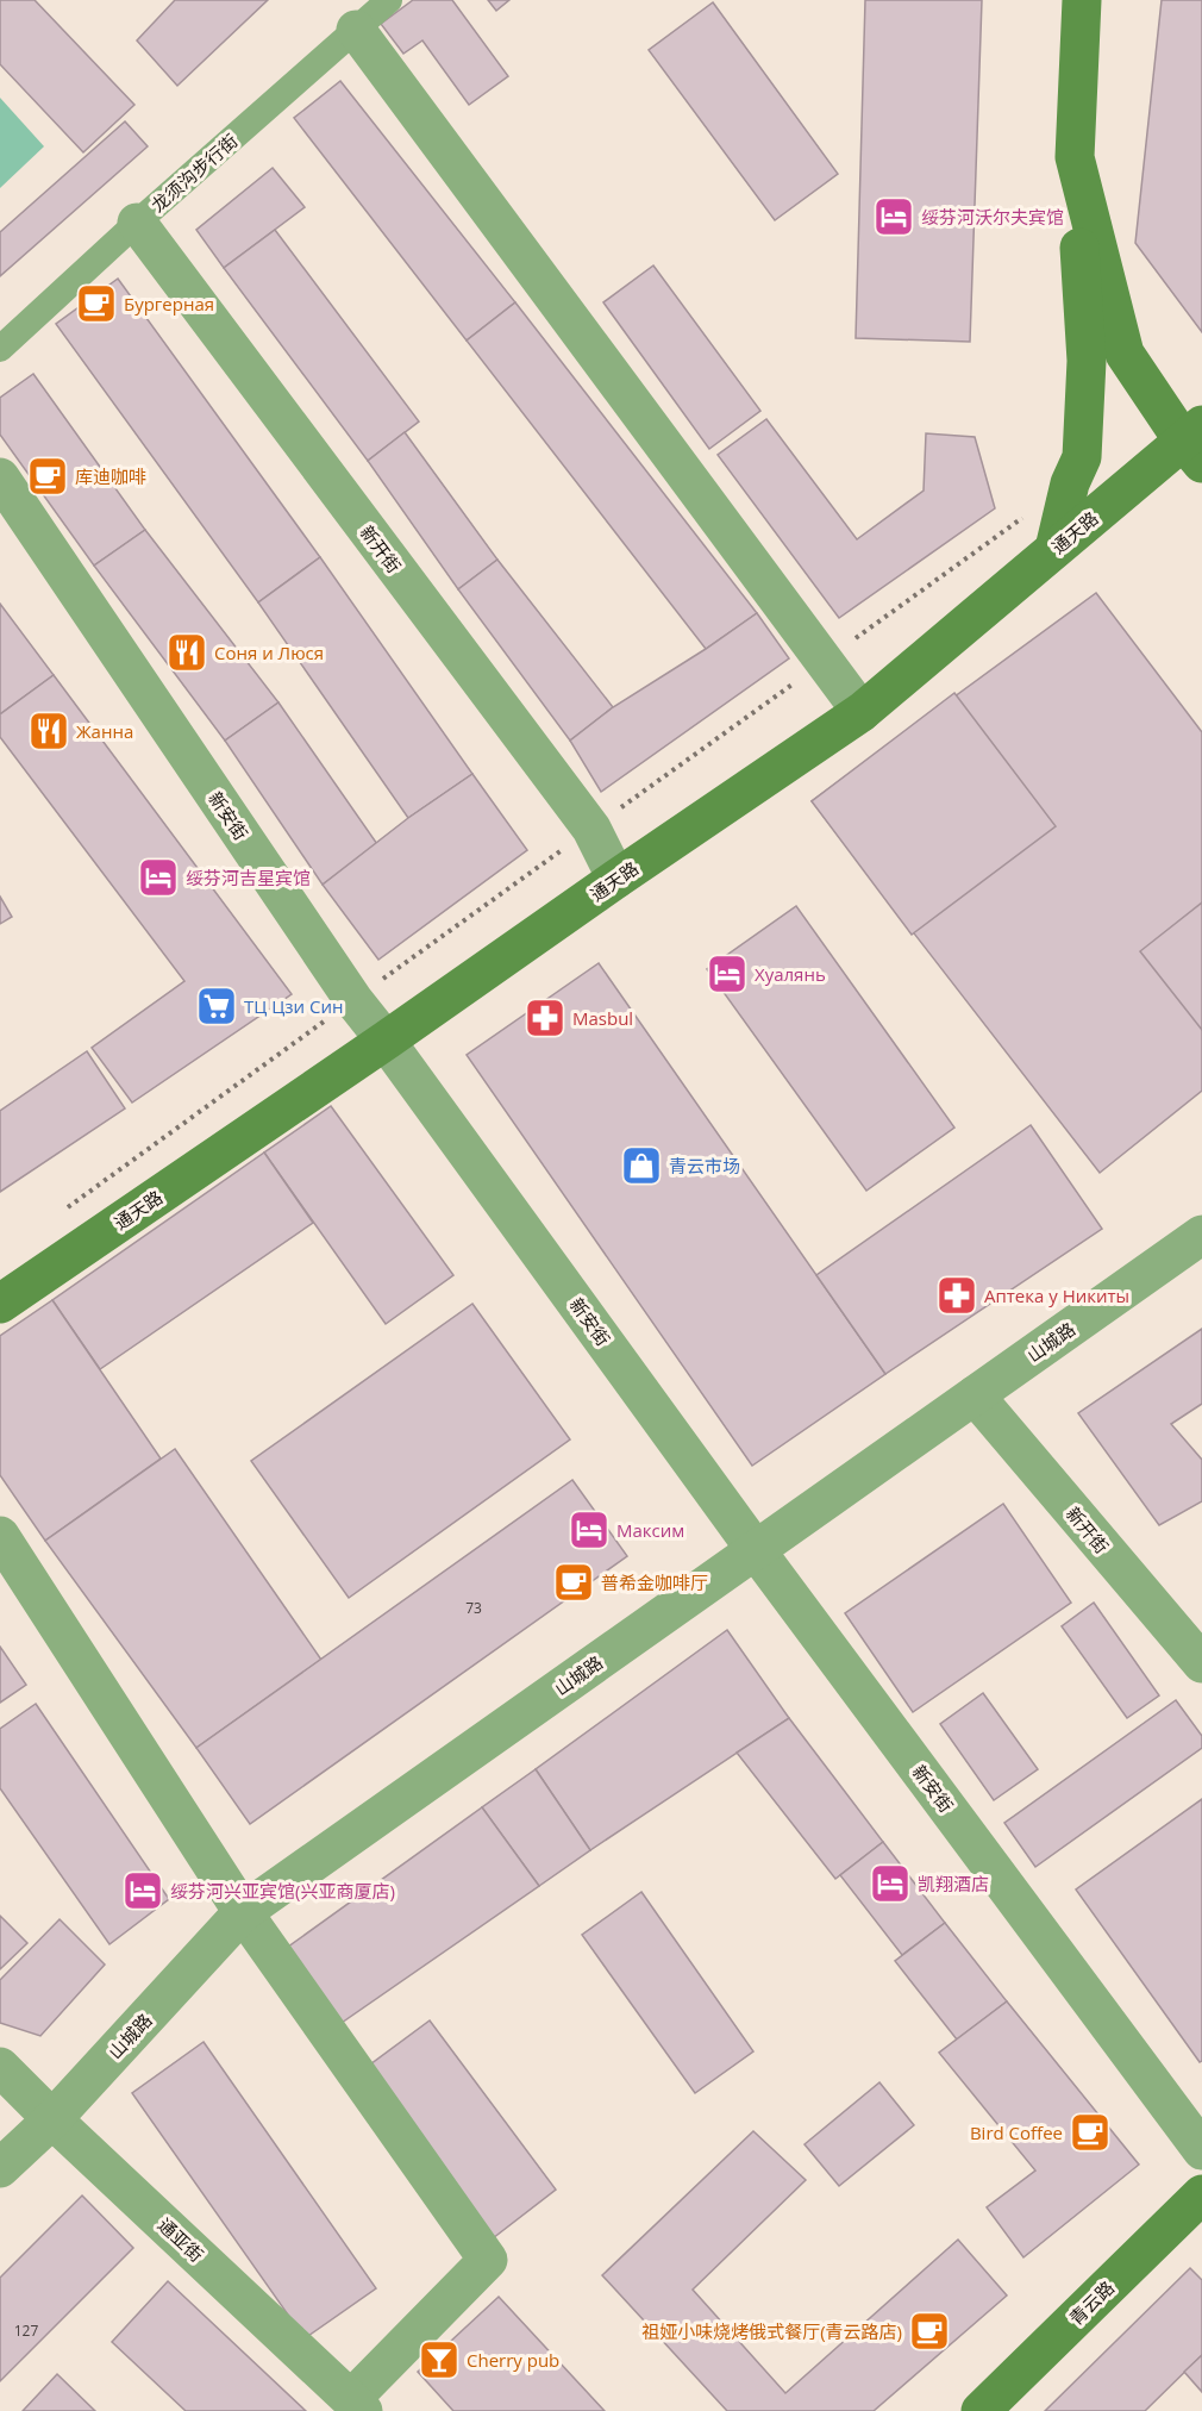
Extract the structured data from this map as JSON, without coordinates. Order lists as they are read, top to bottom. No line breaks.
{"streets":{"main road":["通天路","青云路"],"street":["龙须沟步行街","新开街","新安街","山城路","通亚街"]},"crossings":[["龙须沟步行街","新开街"],["通天路","新开街"],["通天路","新安街"],["新开街","山城路"],["新安街","山城路"],["山城路","通亚街"]],"places":{"hotel":["绥芬河沃尔夫宾馆","绥芬河吉星宾馆","Хуалянь","Максим","凯翔酒店","绥芬河兴亚宾馆(兴亚商厦店)"],"cafe":["Бургерная","库迪咖啡","普希金咖啡厅","Bird Coffee","祖娅小味烧烤俄式餐厅(青云路店)"],"restaurant":["Соня и Люся","Жанна"],"supermarket":["ТЦ Цзи Син"],"pharmacy":["Masbul","Аптека у Никиты"],"shop":["青云市场"],"bar":["Cherry pub"]},"house_numbers":["73","127"]}
